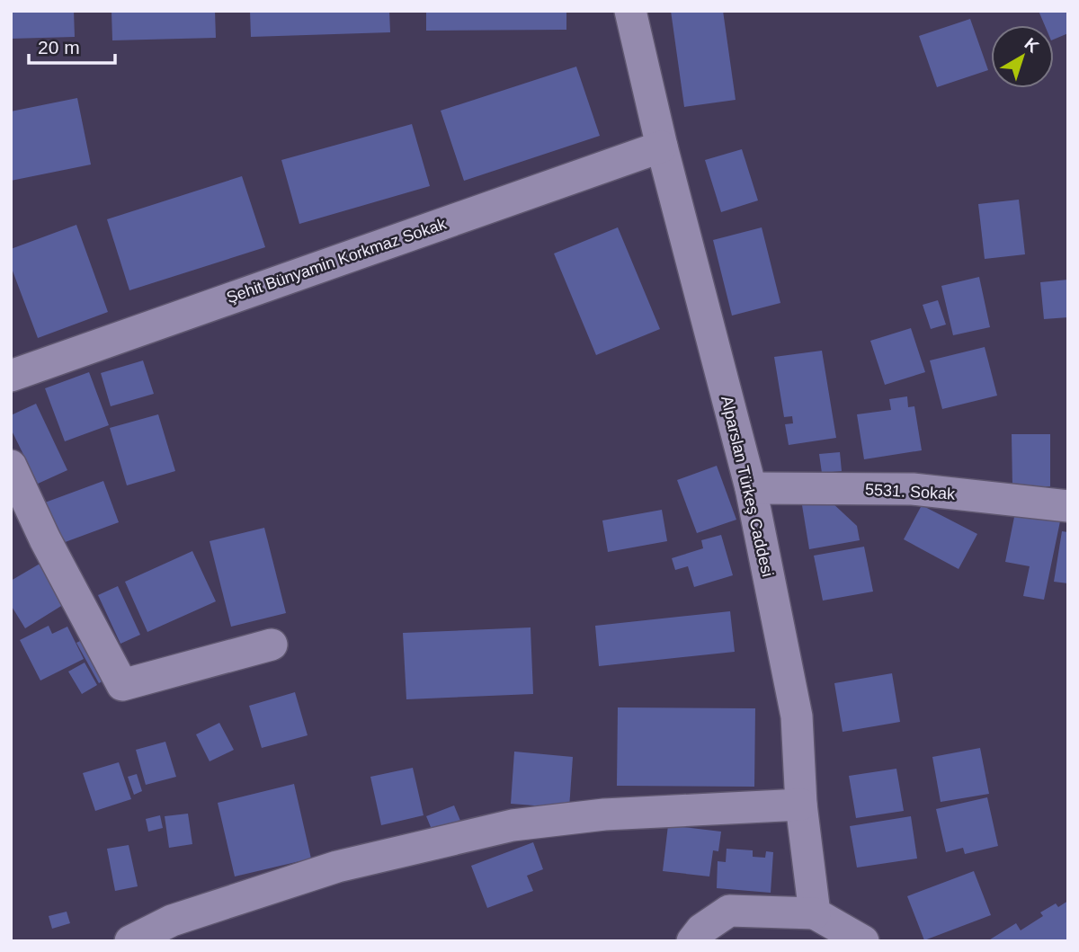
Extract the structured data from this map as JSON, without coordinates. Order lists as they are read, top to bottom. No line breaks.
{"streets":{"street":["Şehit Bünyamin Korkmaz Sokak","Alparslan Türkeş Caddesi","5531. Sokak"]},"crossings":[["Şehit Bünyamin Korkmaz Sokak","Alparslan Türkeş Caddesi"],["Alparslan Türkeş Caddesi","5531. Sokak"]],"scale_bar":"20 m","north":"top right"}
